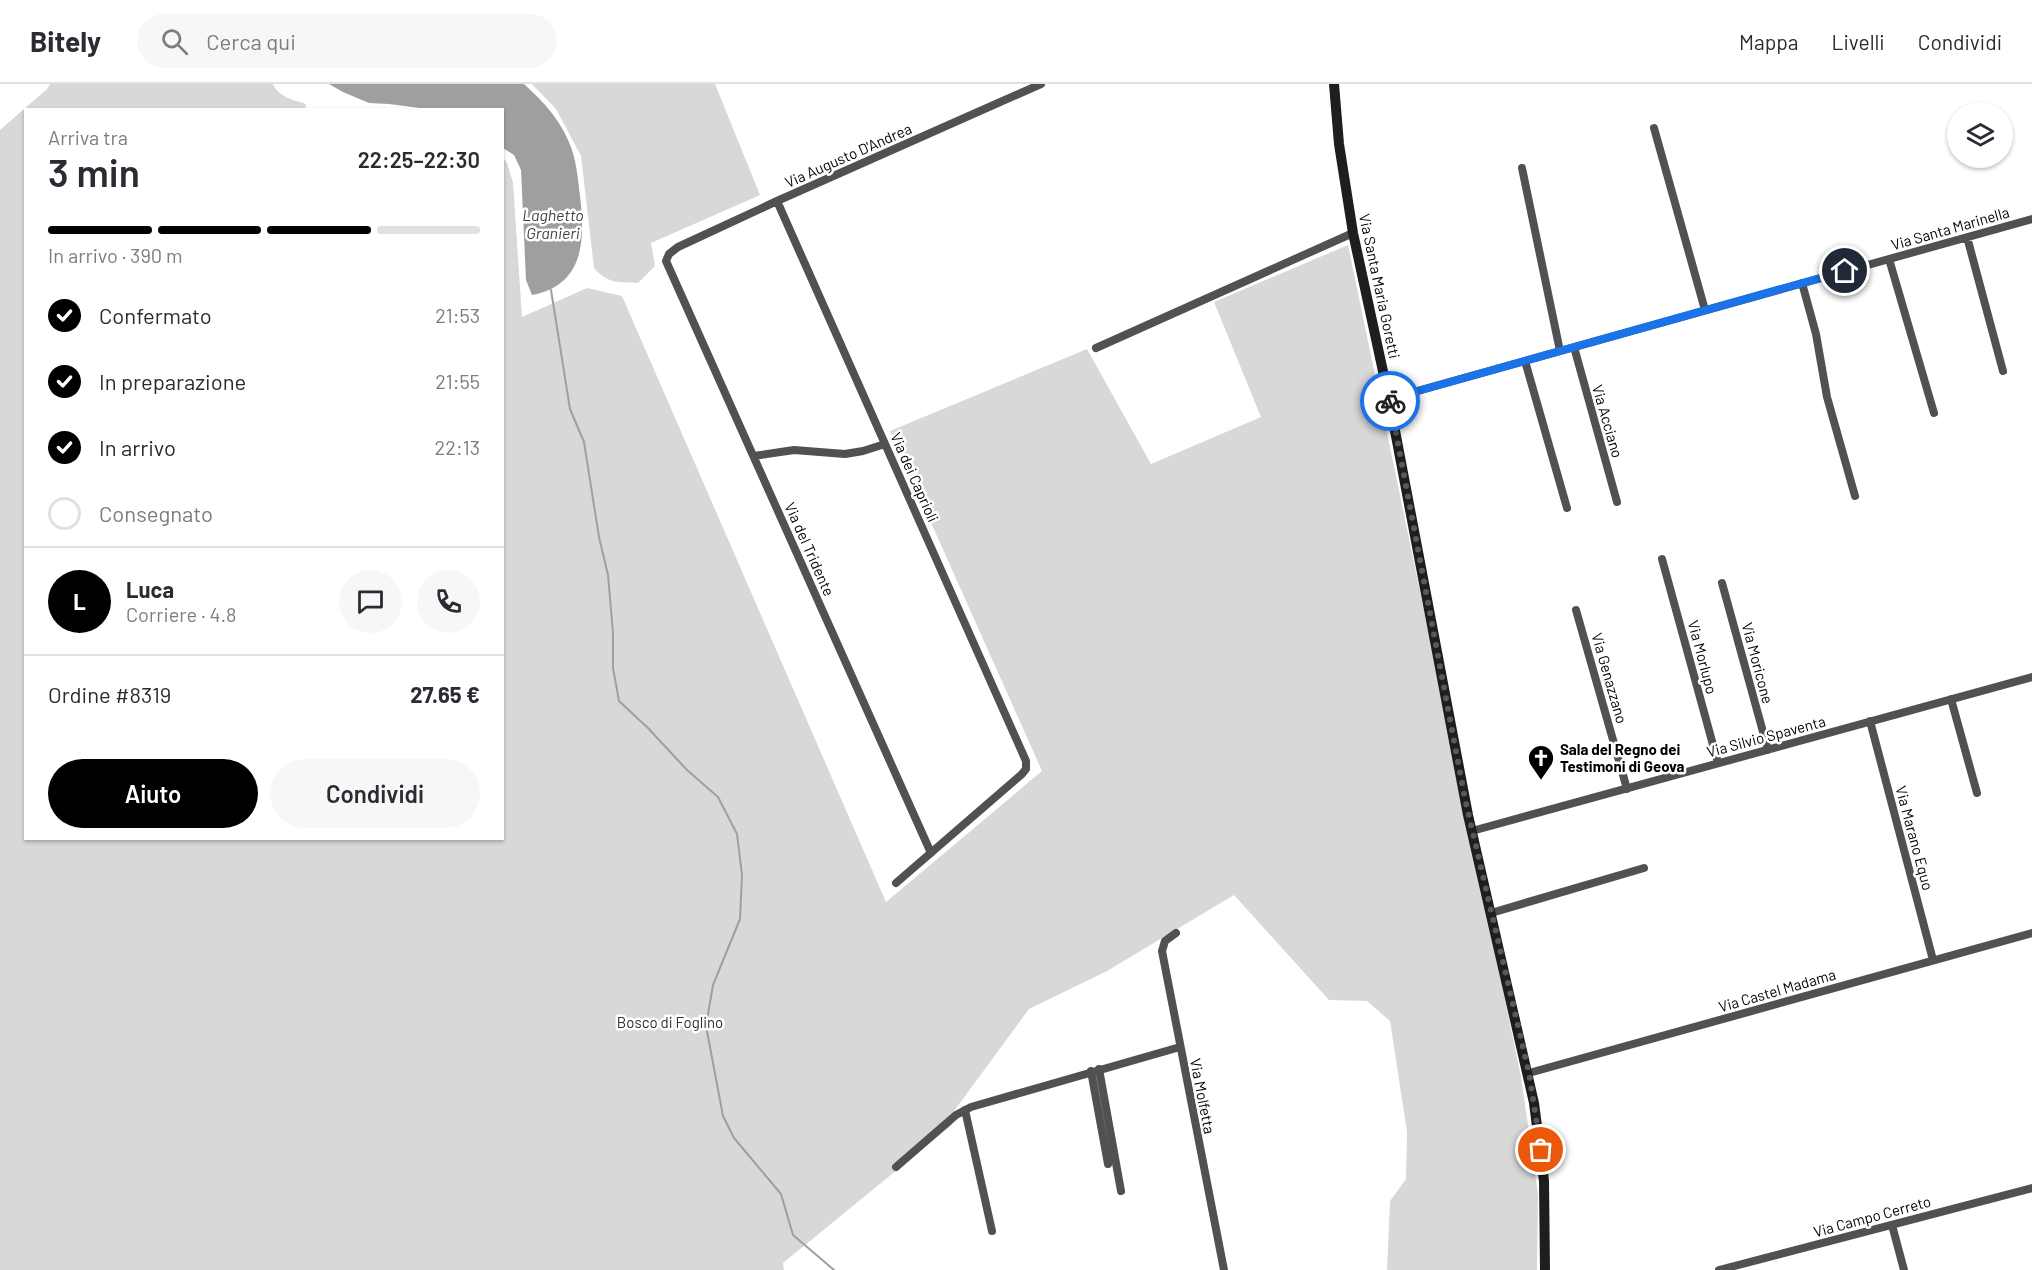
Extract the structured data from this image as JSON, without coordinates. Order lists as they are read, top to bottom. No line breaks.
{"streets":{"main road":["Via Santa Maria Goretti"],"street":["Via Augusto D'Andrea","Via Santa Marinella","Via Acciano","Via dei Caprioli","Via del Tridente","Via Morlupo","Via Moricone","Via Genazzano","Via Silvio Spaventa","Via Marano Equo","Via Castel Madama","Via Molfetta","Via Campo Cerreto"]},"crossings":[["Via Augusto D'Andrea","Via dei Caprioli"],["Via Augusto D'Andrea","Via del Tridente"],["Via Santa Marinella","Via Santa Maria Goretti"],["Via Santa Marinella","Via Acciano"],["Via Santa Maria Goretti","Via Silvio Spaventa"],["Via Santa Maria Goretti","Via Castel Madama"],["Via dei Caprioli","Via del Tridente"],["Via Morlupo","Via Silvio Spaventa"],["Via Moricone","Via Silvio Spaventa"],["Via Genazzano","Via Silvio Spaventa"],["Via Silvio Spaventa","Via Marano Equo"],["Via Marano Equo","Via Castel Madama"]],"water":["Laghetto Granieri"],"parks":["Bosco di Foglino"],"places":{"church":["Sala del Regno dei Testimoni di Geova"]},"page":{"header":"Bitely","search":"Cerca qui","nav":["Mappa","Livelli","Condividi"],"heading":["3 min","Arriva tra","22:25–22:30"],"panel":["Luca","Corriere · 4.8","Ordine #8319","27.65 €"],"bar":"In arrivo · 390 m","list":[["Confermato","21:53"],["In preparazione","21:55"],["In arrivo","22:13"],"Consegnato"],"round":"L","buttons":["Aiuto","Condividi"]}}
